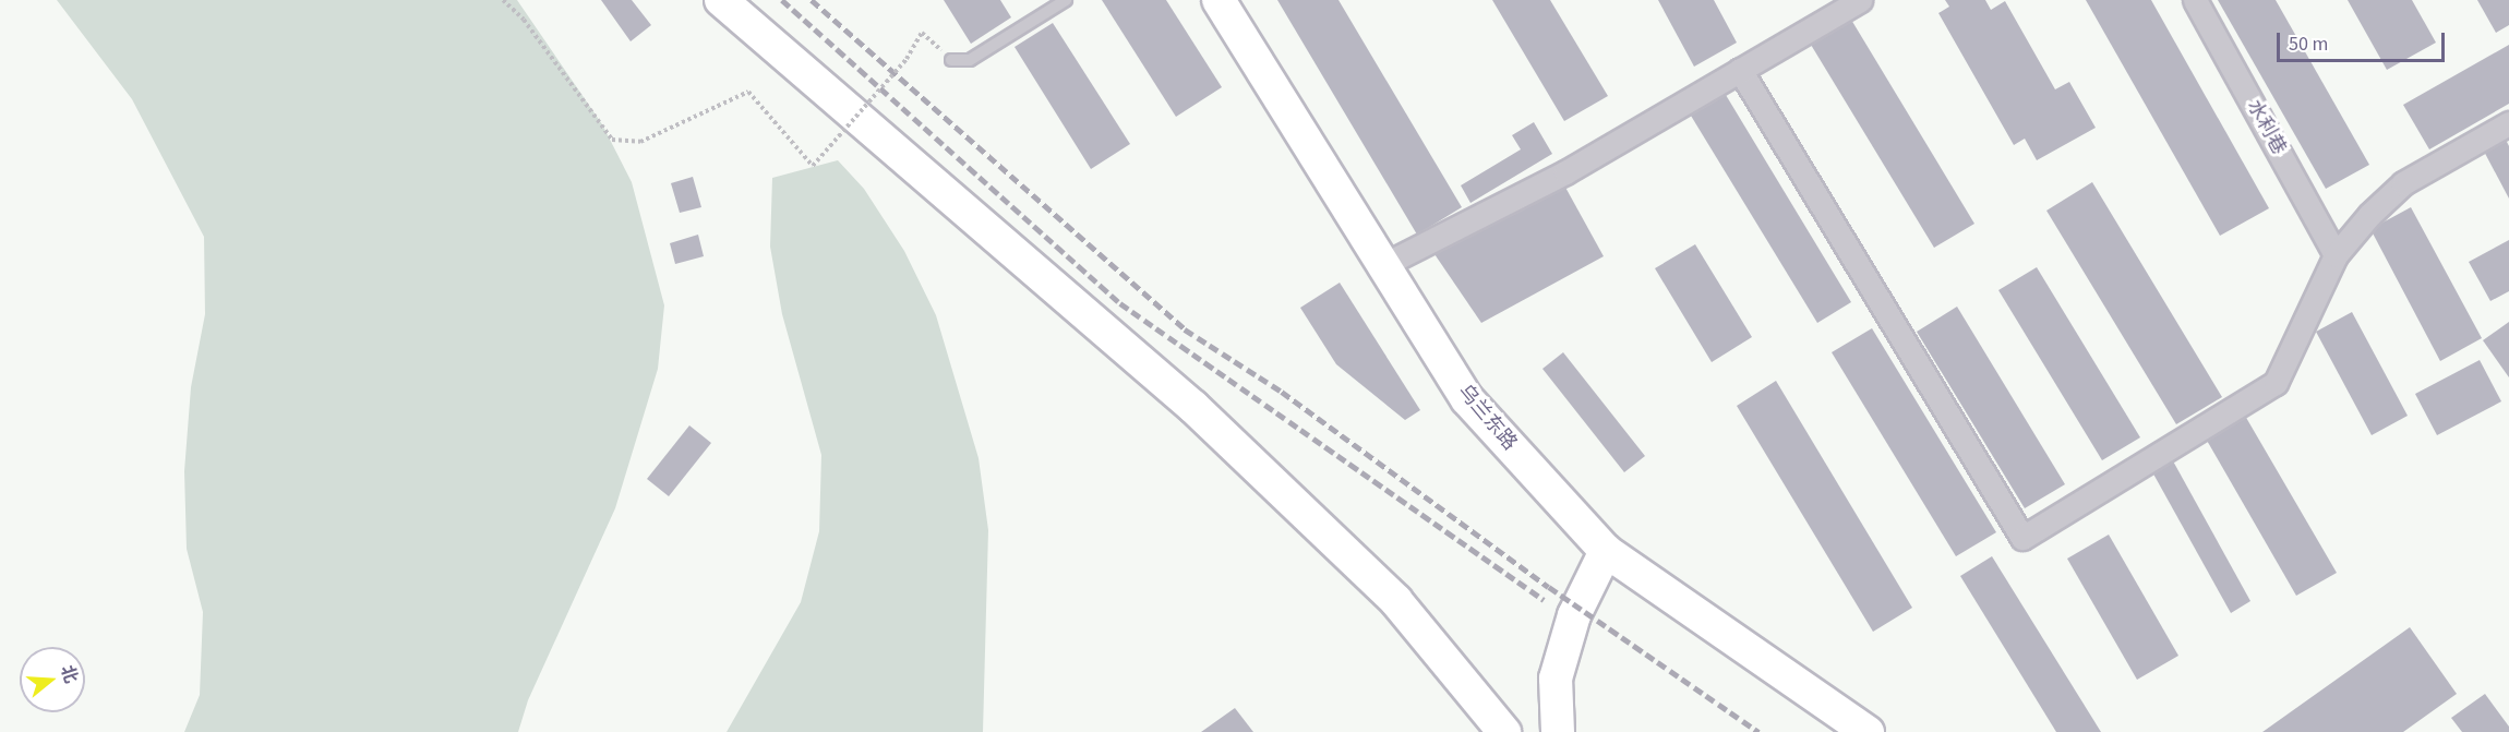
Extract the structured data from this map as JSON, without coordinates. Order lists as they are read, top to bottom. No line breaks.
{"streets":{"main road":["乌兰东路"],"street":["水利巷"]},"scale_bar":"50 m","north":"right"}
